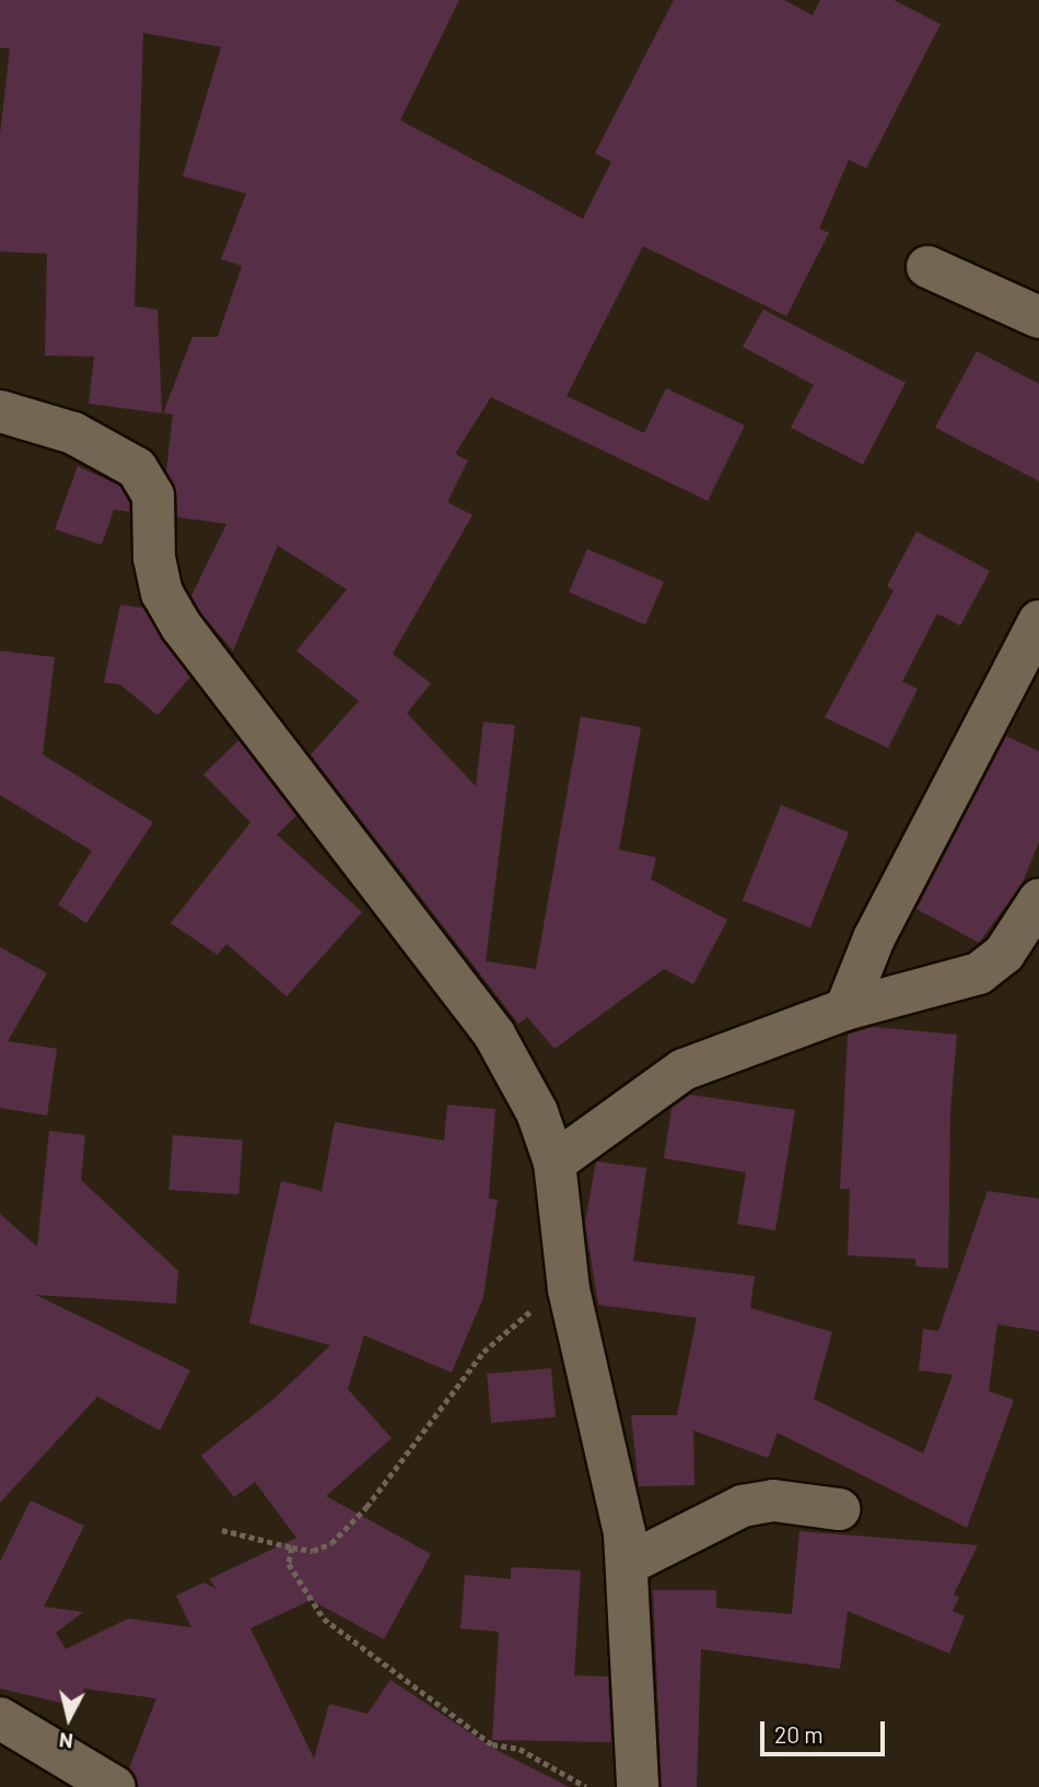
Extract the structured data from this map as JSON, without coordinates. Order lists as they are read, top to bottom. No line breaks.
{"scale_bar":"20 m","north":"bottom"}
